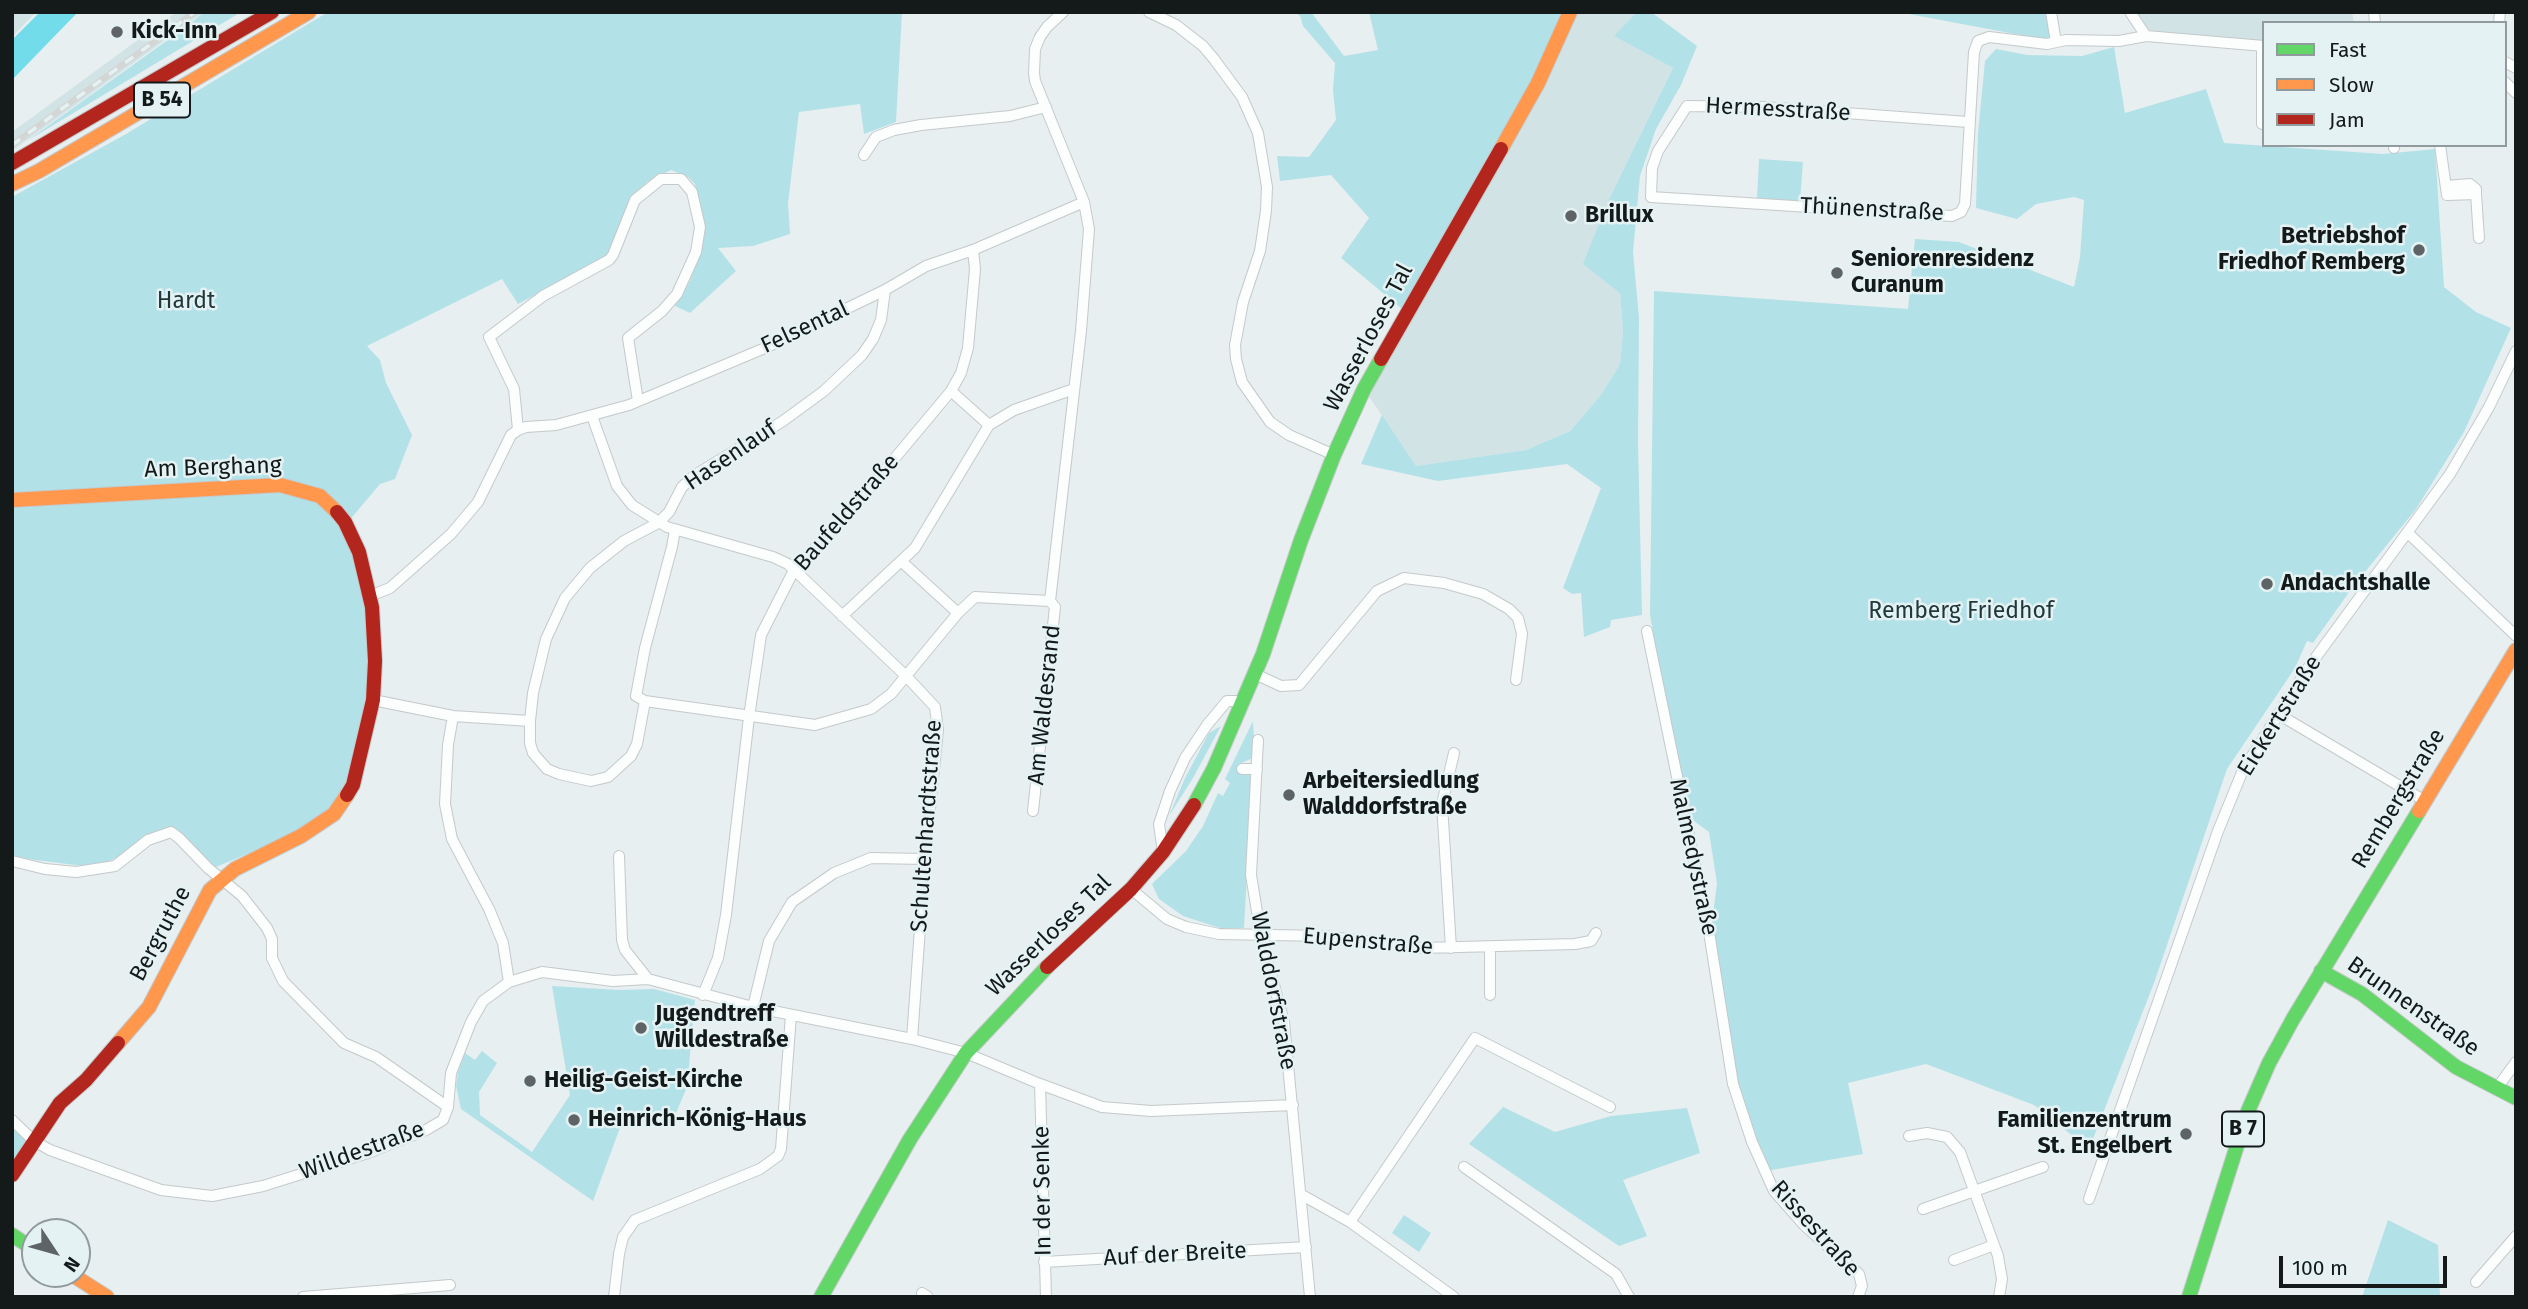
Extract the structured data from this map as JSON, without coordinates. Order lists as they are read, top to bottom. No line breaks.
{"streets":{"main road":["B 54","Wasserloses Tal","Am Berghang","Rembergstraße","Bergruthe","Brunnenstraße","B 7"],"street":["Hermesstraße","Thünenstraße","Felsental","Hasenlauf","Baufeldstraße","Am Waldesrand","Eickertstraße","Schultenhardtstraße","Malmedystraße","Eupenstraße","Walddorfstraße","Willdestraße","In der Senke","Rissestraße","Auf der Breite"]},"crossings":[["Hermesstraße","Thünenstraße"],["Felsental","Hasenlauf"],["Felsental","Baufeldstraße"],["Felsental","Am Waldesrand"],["Felsental","Schultenhardtstraße"],["Wasserloses Tal","Eupenstraße"],["Wasserloses Tal","Willdestraße"],["Hasenlauf","Am Waldesrand"],["Hasenlauf","Schultenhardtstraße"],["Am Berghang","Bergruthe"],["Baufeldstraße","Am Waldesrand"],["Baufeldstraße","Schultenhardtstraße"],["Baufeldstraße","Willdestraße"],["Am Waldesrand","Schultenhardtstraße"],["Rembergstraße","Brunnenstraße"],["Rembergstraße","B 7"],["Schultenhardtstraße","Willdestraße"],["Malmedystraße","Rissestraße"],["Bergruthe","Willdestraße"],["Eupenstraße","Walddorfstraße"],["Walddorfstraße","Willdestraße"],["Walddorfstraße","Auf der Breite"],["Brunnenstraße","B 7"],["Willdestraße","In der Senke"],["In der Senke","Auf der Breite"]],"parks":["Hardt","Remberg Friedhof"],"places":["Kick-Inn","Brillux","Betriebshof Friedhof Remberg","Seniorenresidenz Curanum","Andachtshalle","Arbeitersiedlung Walddorfstraße","Jugendtreff Willdestraße","Heilig-Geist-Kirche","Heinrich-König-Haus","Familienzentrum St. Engelbert"],"legend":["Fast","Slow","Jam"],"scale_bar":"100 m","north":"bottom right"}
